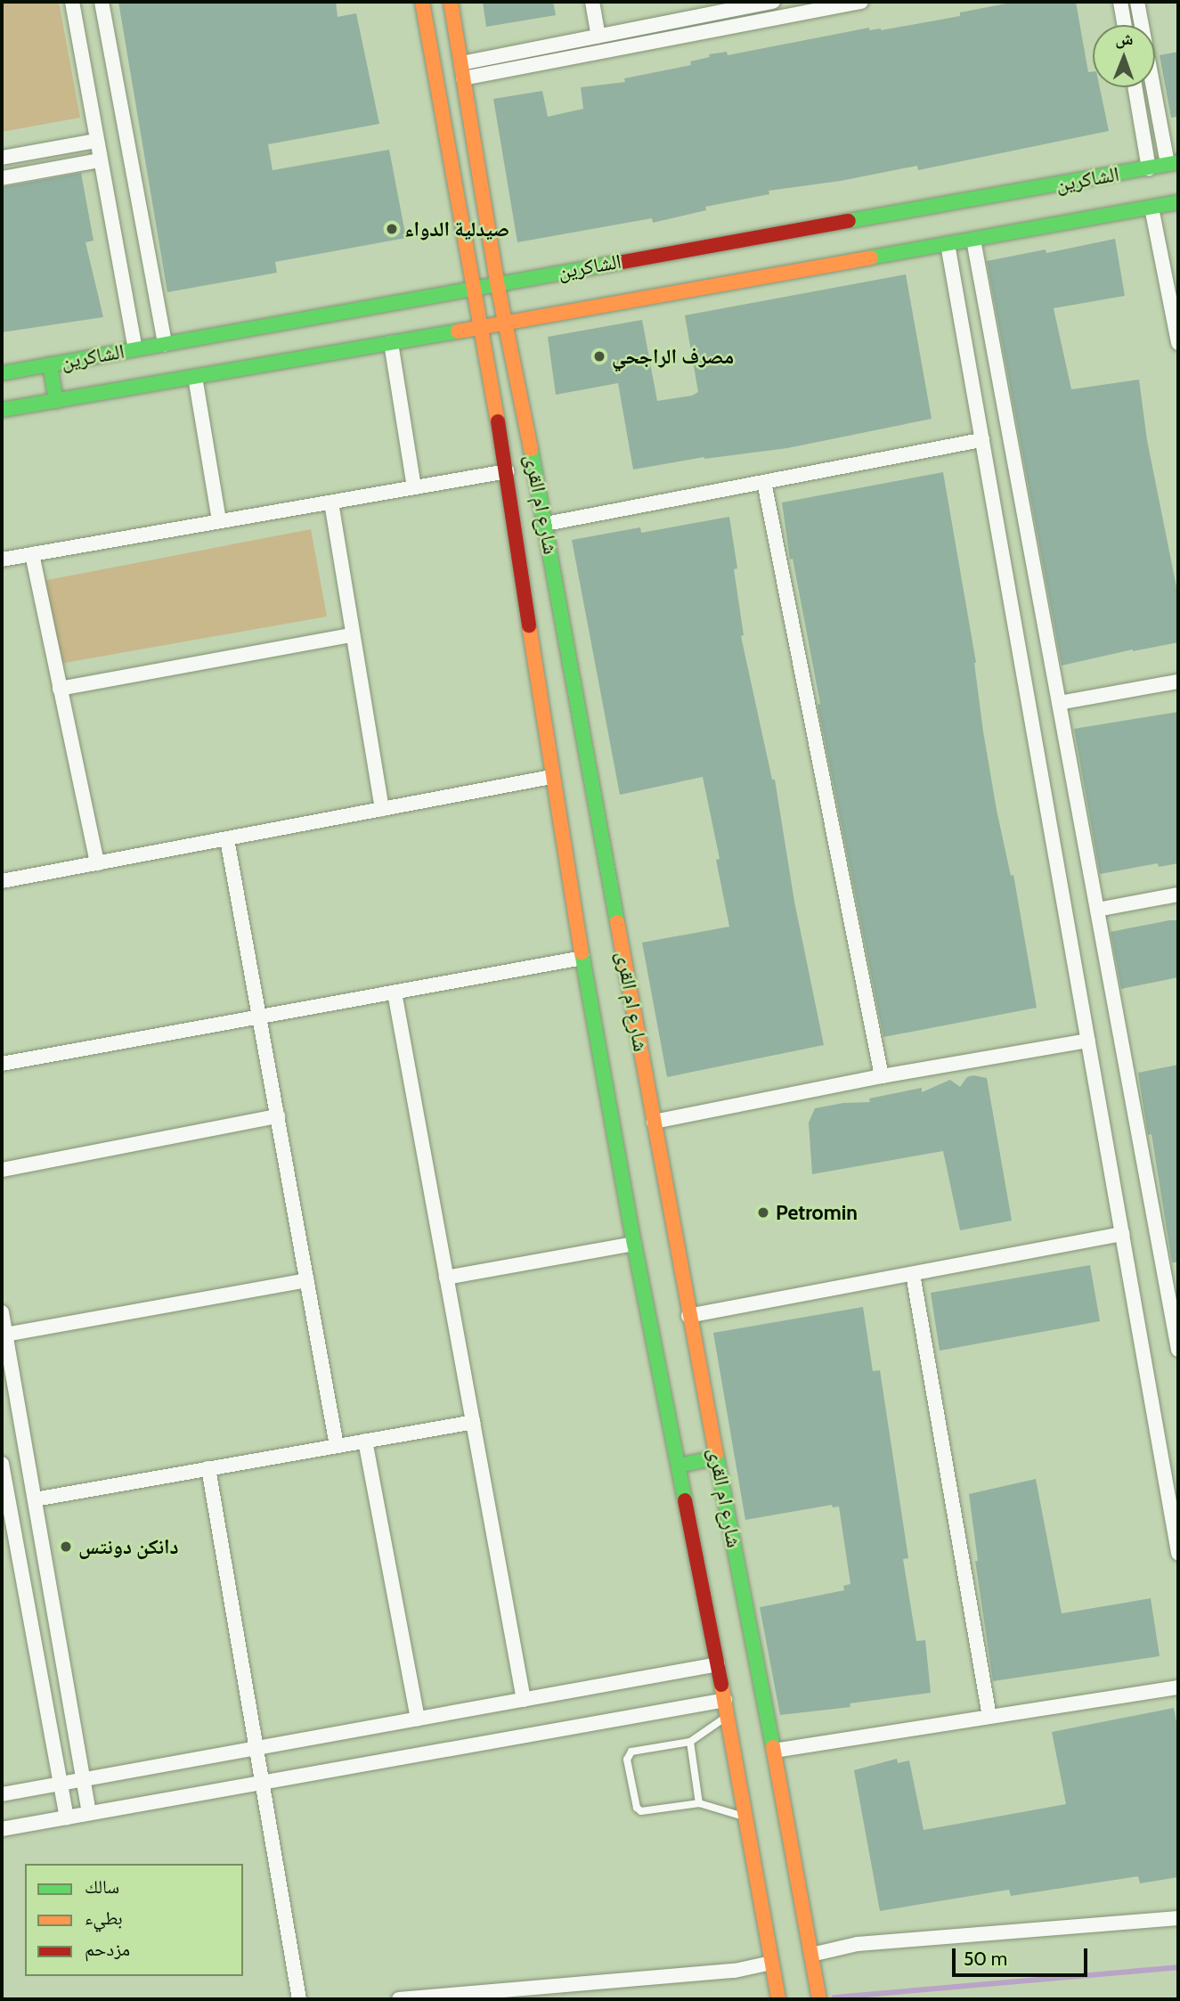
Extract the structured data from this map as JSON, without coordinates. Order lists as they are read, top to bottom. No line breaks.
{"streets":{"main road":["الشاكرين","شارع ام القرى"]},"crossings":[["الشاكرين","شارع ام القرى"]],"places":["صيدلية الدواء","مصرف الراجحي","Petromin","دانكن دونتس"],"legend":["سالك","بطيء","مزدحم"],"scale_bar":"50 m","north":"top"}
